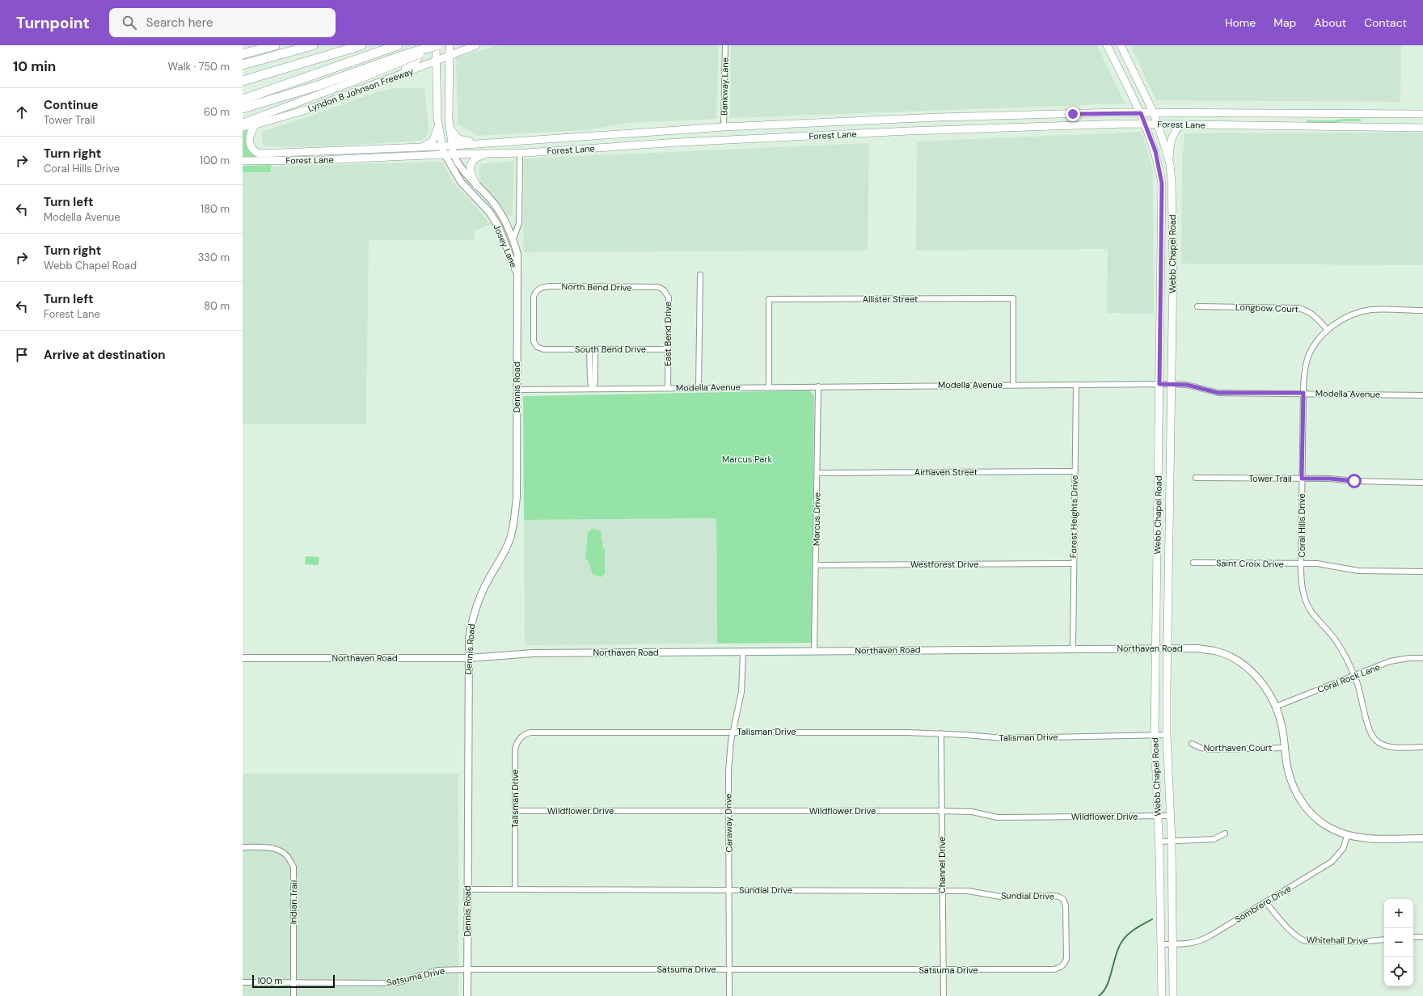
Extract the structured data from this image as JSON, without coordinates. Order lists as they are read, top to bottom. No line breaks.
{"streets":{"main road":["Lyndon B Johnson Freeway","Forest Lane","Josey Lane","Webb Chapel Road"],"street":["Bankway Lane","North Bend Drive","Allister Street","Longbow Court","East Bend Drive","South Bend Drive","Modella Avenue","Dennis Road","Airhaven Street","Tower Trail","Forest Heights Drive","Marcus Drive","Coral Hills Drive","Saint Croix Drive","Westforest Drive","Northaven Road","Coral Rock Lane","Talisman Drive","Northaven Court","Wildflower Drive","Caraway Drive","Channel Drive","Sundial Drive","Indian Trail","Sombrero Drive","Whitehall Drive","Satsuma Drive"]},"crossings":[["Bankway Lane","Forest Lane"],["Lyndon B Johnson Freeway","Josey Lane"],["Forest Lane","Josey Lane"],["Forest Lane","Webb Chapel Road"],["Josey Lane","Dennis Road"],["Webb Chapel Road","Modella Avenue"],["Webb Chapel Road","Northaven Road"],["Webb Chapel Road","Talisman Drive"],["Webb Chapel Road","Wildflower Drive"],["Webb Chapel Road","Sombrero Drive"],["North Bend Drive","East Bend Drive"],["North Bend Drive","South Bend Drive"],["Allister Street","Modella Avenue"],["Longbow Court","Coral Hills Drive"],["East Bend Drive","South Bend Drive"],["East Bend Drive","Modella Avenue"],["Modella Avenue","Dennis Road"],["Modella Avenue","Forest Heights Drive"],["Modella Avenue","Marcus Drive"],["Modella Avenue","Coral Hills Drive"],["Dennis Road","Northaven Road"],["Dennis Road","Sundial Drive"],["Dennis Road","Satsuma Drive"],["Airhaven Street","Forest Heights Drive"],["Airhaven Street","Marcus Drive"],["Tower Trail","Coral Hills Drive"],["Forest Heights Drive","Westforest Drive"],["Forest Heights Drive","Northaven Road"],["Marcus Drive","Westforest Drive"],["Marcus Drive","Northaven Road"],["Coral Hills Drive","Saint Croix Drive"],["Coral Hills Drive","Coral Rock Lane"],["Northaven Road","Coral Rock Lane"],["Northaven Road","Northaven Court"],["Northaven Road","Caraway Drive"],["Northaven Road","Sombrero Drive"],["Talisman Drive","Wildflower Drive"],["Talisman Drive","Caraway Drive"],["Talisman Drive","Channel Drive"],["Talisman Drive","Sundial Drive"],["Wildflower Drive","Caraway Drive"],["Wildflower Drive","Channel Drive"],["Caraway Drive","Sundial Drive"],["Caraway Drive","Satsuma Drive"],["Channel Drive","Sundial Drive"],["Channel Drive","Satsuma Drive"],["Sundial Drive","Satsuma Drive"],["Indian Trail","Satsuma Drive"],["Sombrero Drive","Whitehall Drive"]],"parks":["Marcus Park"],"scale_bar":"100 m","page":{"header":"Turnpoint","search":"Search here","nav":["Home","Map","About","Contact"],"heading":["10 min","Walk · 750 m"],"list":[["Continue","Tower Trail","60 m"],["Turn right","Coral Hills Drive","100 m"],["Turn left","Modella Avenue","180 m"],["Turn right","Webb Chapel Road","330 m"],["Turn left","Forest Lane","80 m"],"Arrive at destination"],"map_buttons":["+","−"],"scale":"100 m"}}
